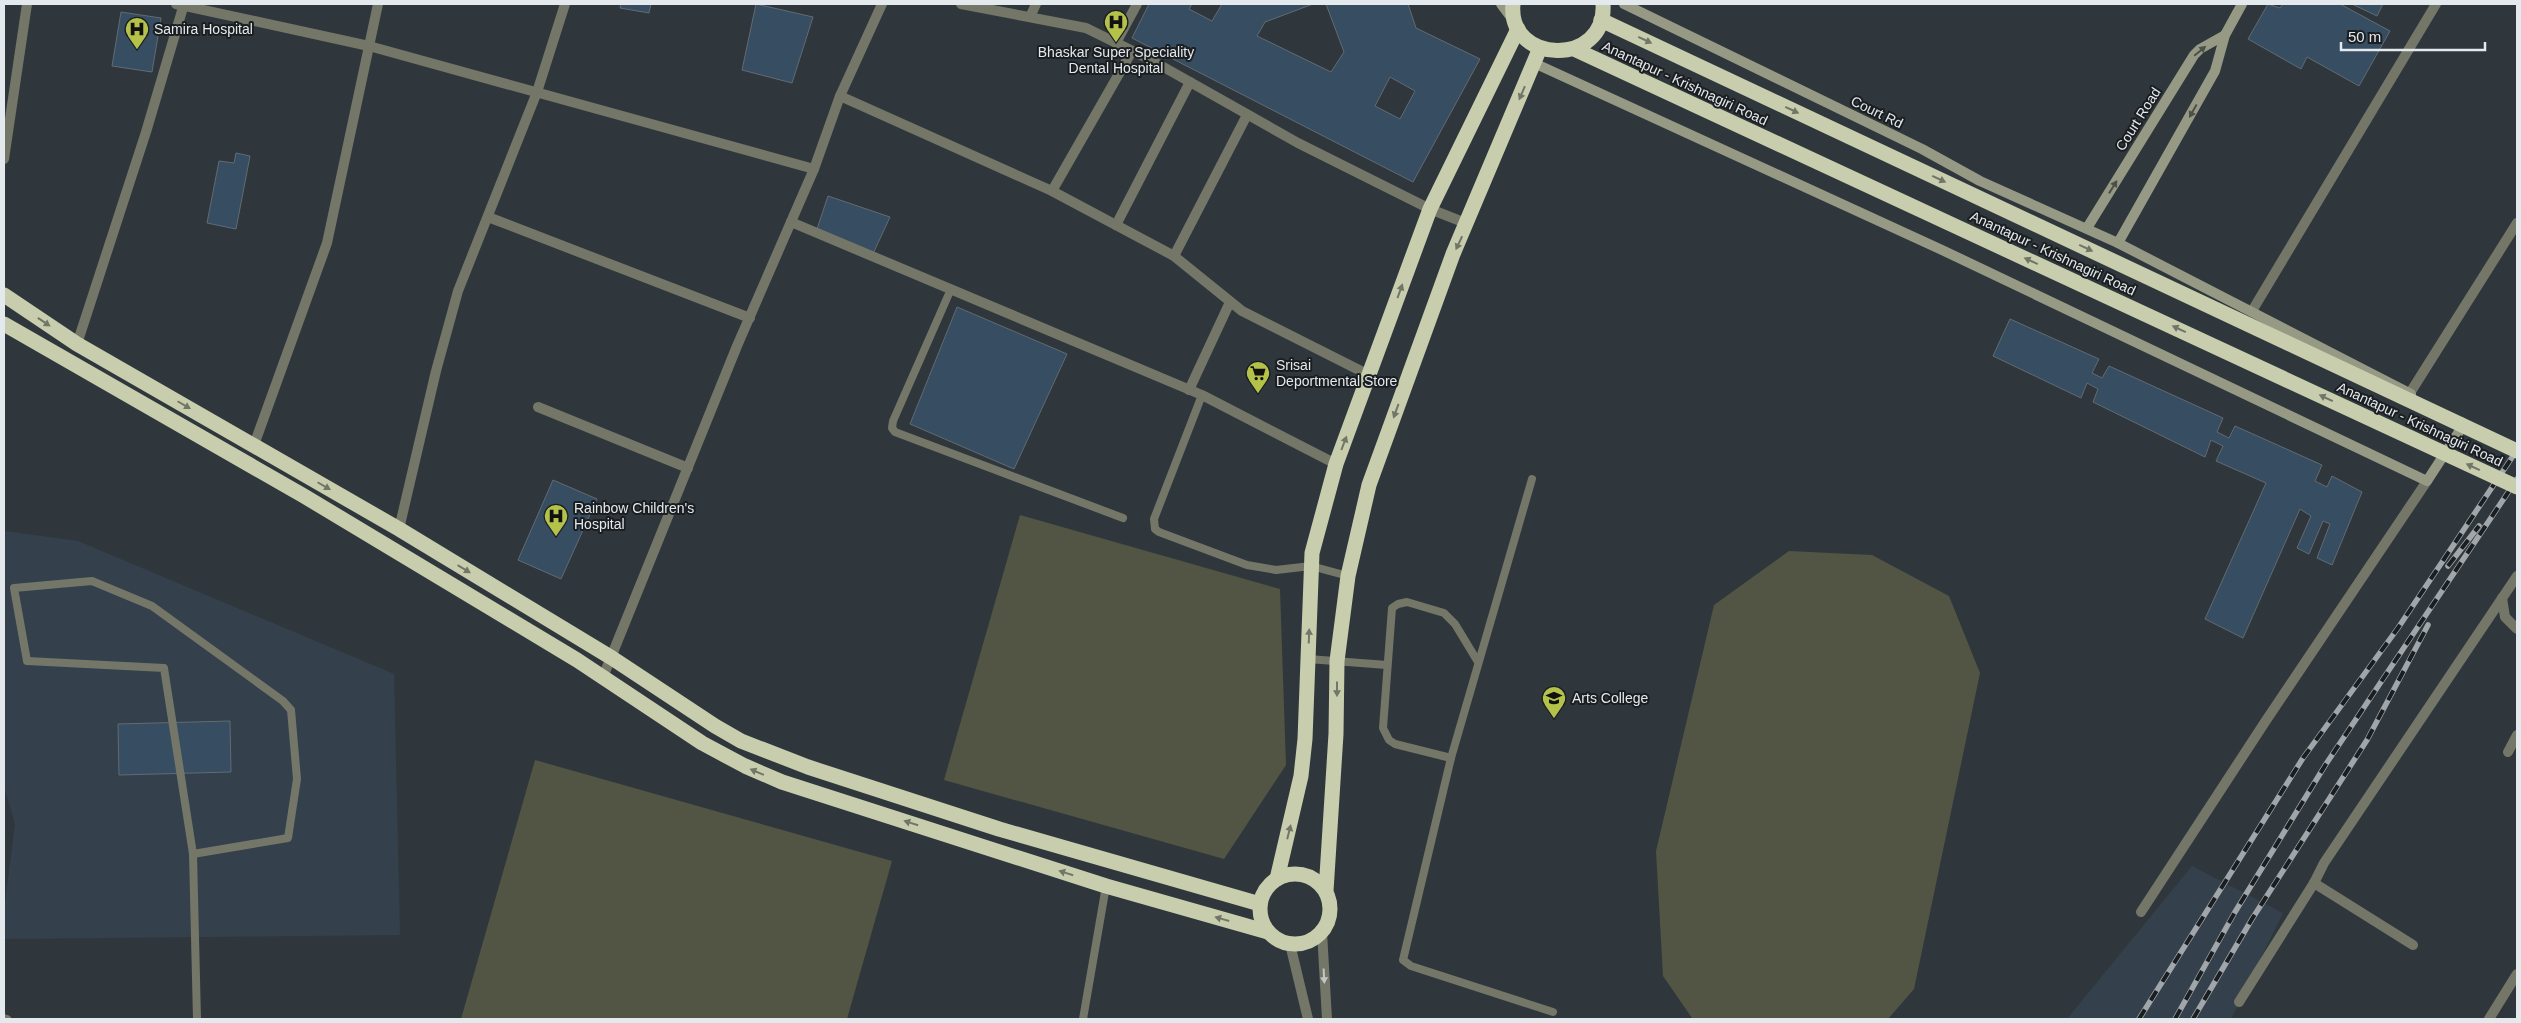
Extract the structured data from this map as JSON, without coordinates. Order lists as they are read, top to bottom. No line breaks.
{"streets":{"highway":["Anantapur - Krishnagiri Road"],"street":["Court Rd","Court Road"]},"crossings":[["Court Rd","Court Road"]],"places":{"hospital":["Bhaskar Super Speciality Dental Hospital","Samira Hospital","Rainbow Children's Hospital"],"supermarket":["Srisai Deportmental Store"],"school or university":["Arts College"]},"scale_bar":"50 m"}
